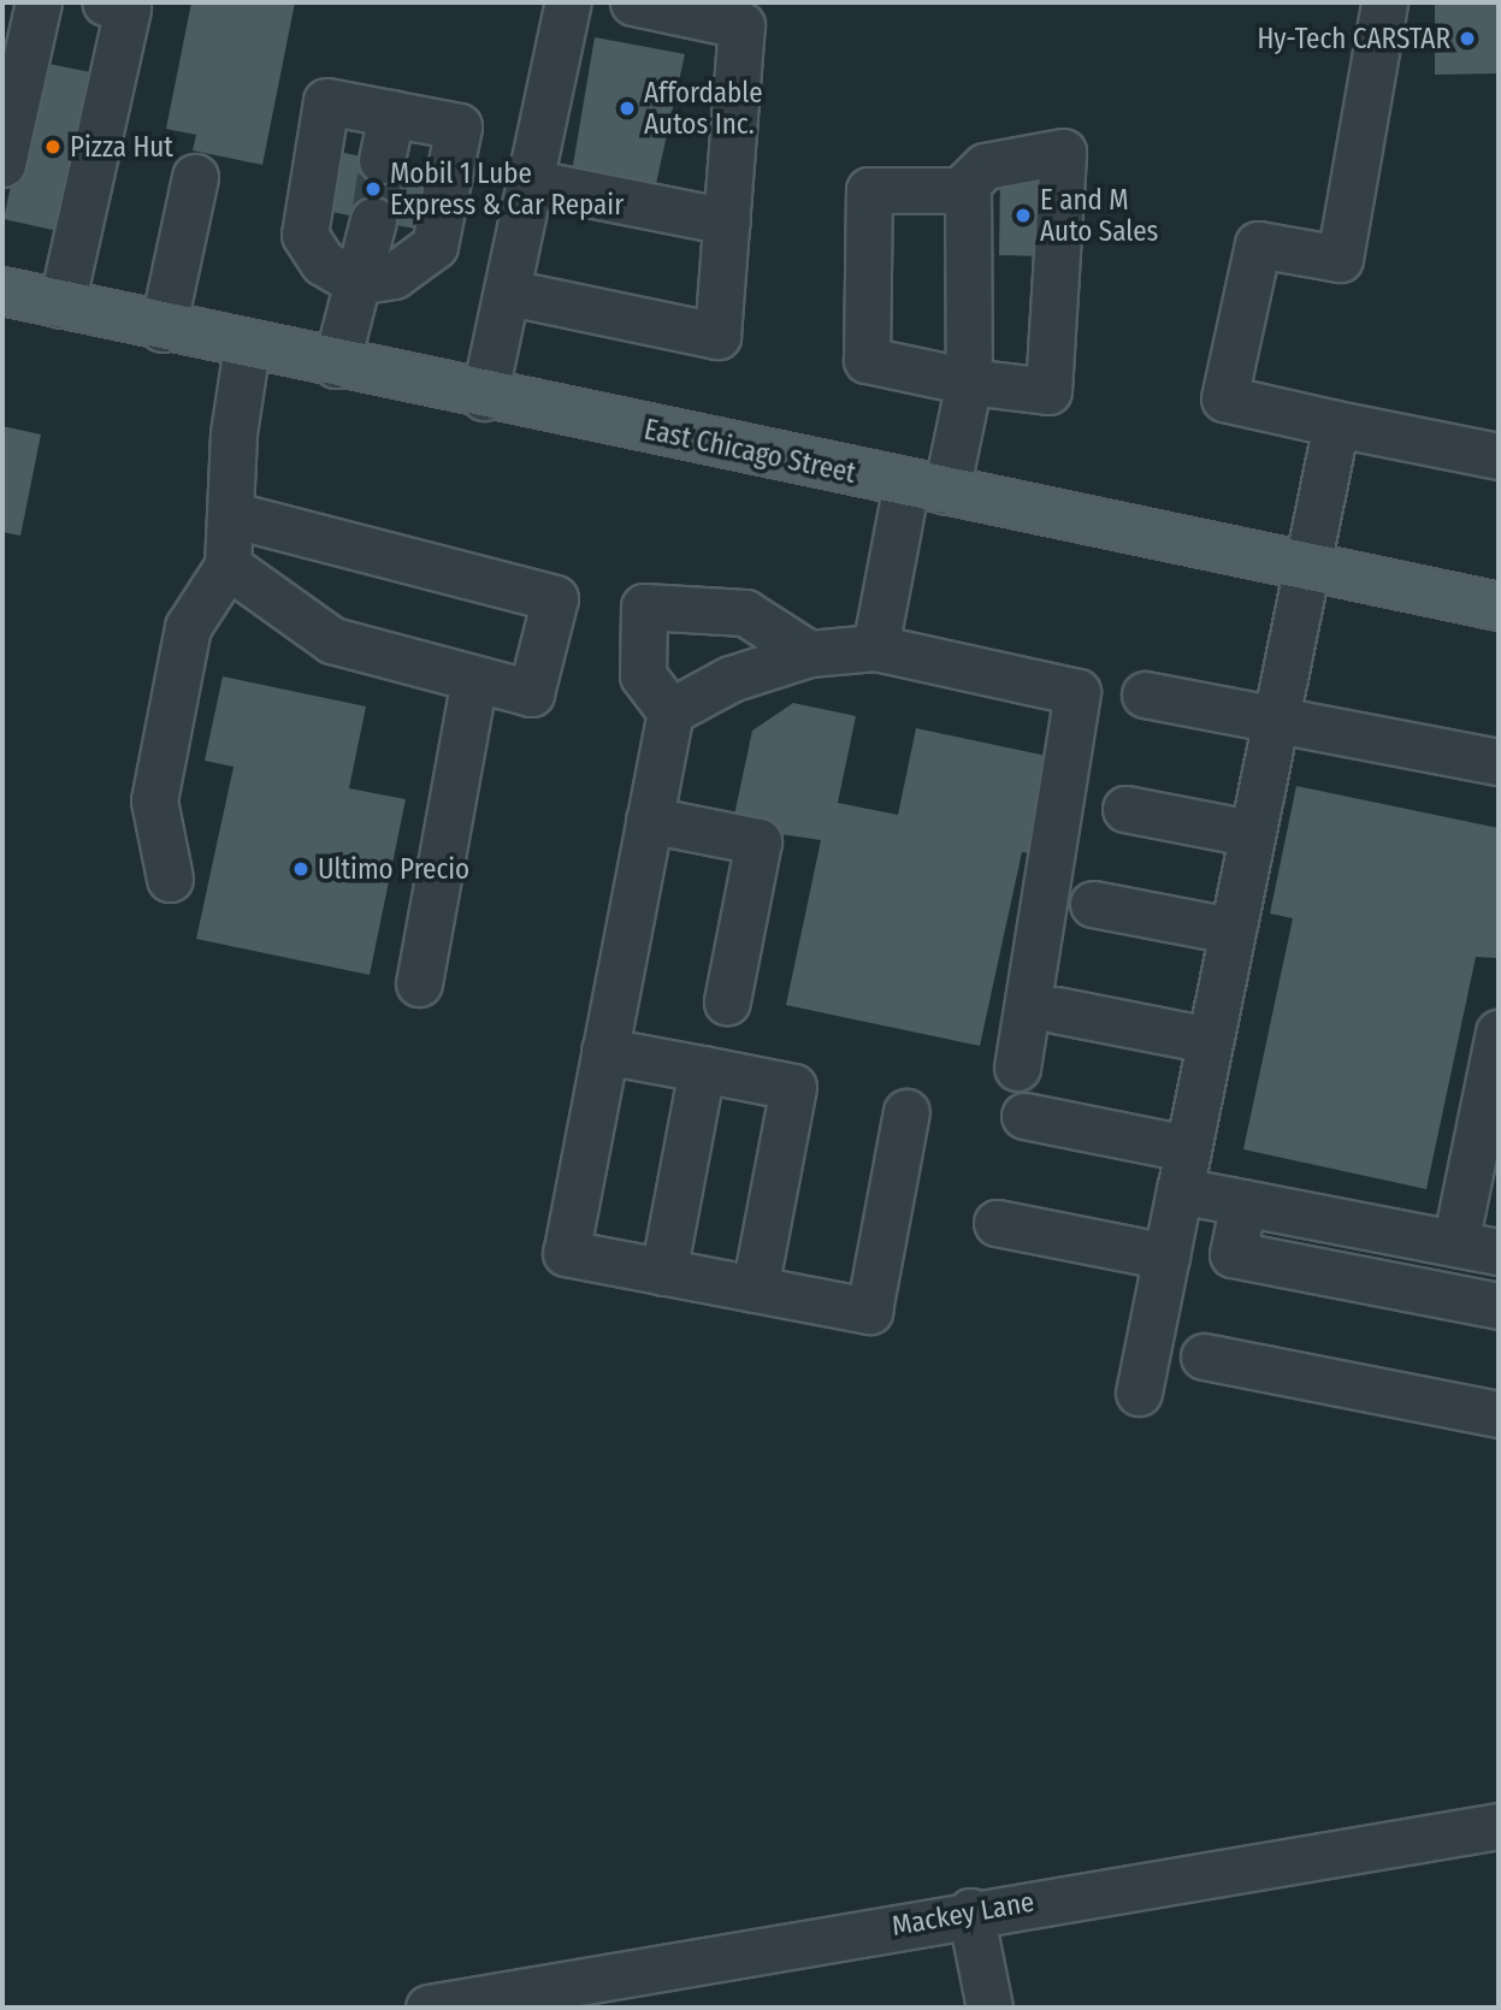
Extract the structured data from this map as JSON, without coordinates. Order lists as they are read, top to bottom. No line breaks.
{"streets":{"main road":["East Chicago Street"],"street":["Mackey Lane"]},"places":["Hy-Tech CARSTAR","Affordable Autos Inc.","Pizza Hut","Mobil 1 Lube Express & Car Repair","E and M Auto Sales","Ultimo Precio"]}
